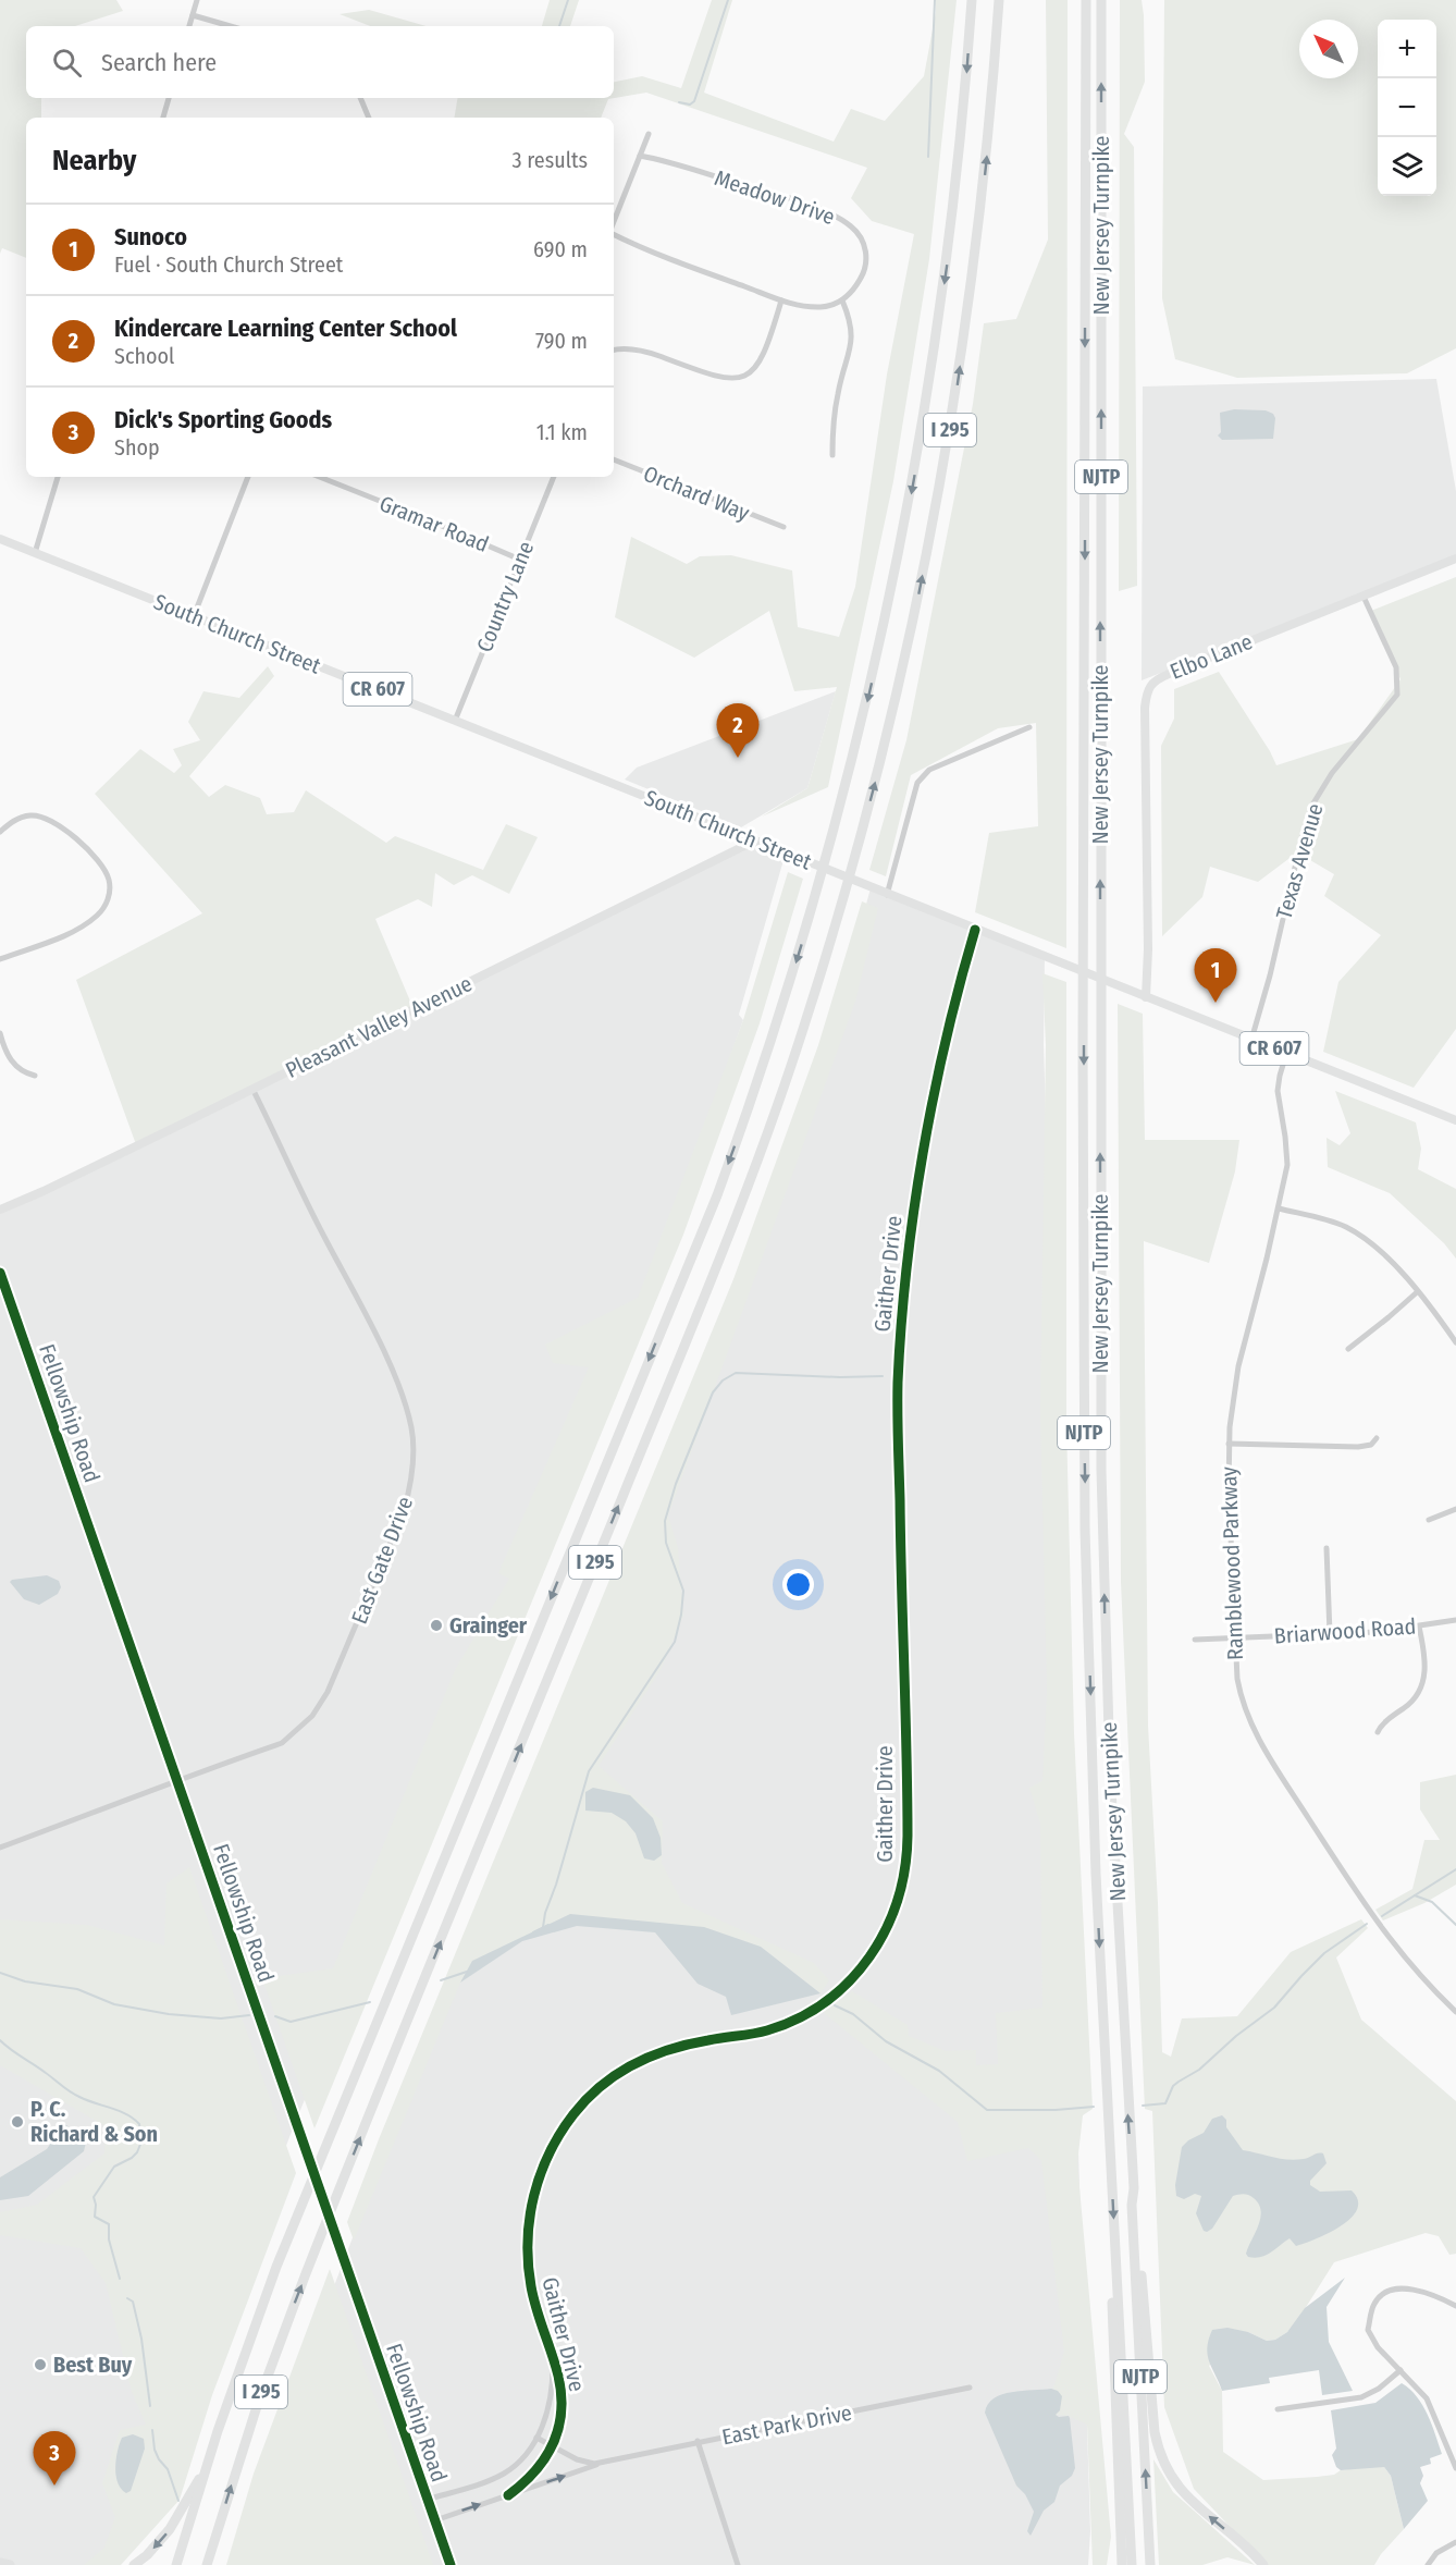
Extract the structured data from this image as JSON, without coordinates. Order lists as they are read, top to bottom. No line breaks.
{"streets":{"highway":["New Jersey Turnpike","I 295","NJTP"],"main road":["South Church Street","CR 607"],"street":["Meadow Drive","Orchard Way","Gramar Road","Country Lane","Elbo Lane","Texas Avenue","Pleasant Valley Avenue","Gaither Drive","Fellowship Road","East Gate Drive","Ramblewood Parkway","Briarwood Road","East Park Drive"]},"crossings":[["Gramar Road","Country Lane"],["Country Lane","South Church Street"],["South Church Street","Elbo Lane"],["South Church Street","Texas Avenue"],["South Church Street","Pleasant Valley Avenue"],["South Church Street","Gaither Drive"],["South Church Street","Ramblewood Parkway"],["Elbo Lane","Texas Avenue"],["Pleasant Valley Avenue","East Gate Drive"],["Gaither Drive","Fellowship Road"],["Gaither Drive","East Park Drive"],["Fellowship Road","East Gate Drive"],["Fellowship Road","East Park Drive"],["Ramblewood Parkway","Briarwood Road"]],"places":["Grainger","P. C. Richard & Son","Best Buy"],"north":"top left","page":{"map_buttons":["+","−"],"search":"Search here","heading":["Nearby","3 results"],"list":[{"mark":"1","name":"Sunoco","note":"Fuel · South Church Street","value":"690 m"},{"mark":"2","name":"Kindercare Learning Center School","note":"School","value":"790 m"},{"mark":"3","name":"Dick's Sporting Goods","note":"Shop","value":"1.1 km"}],"pins":["2","1","3"]}}
